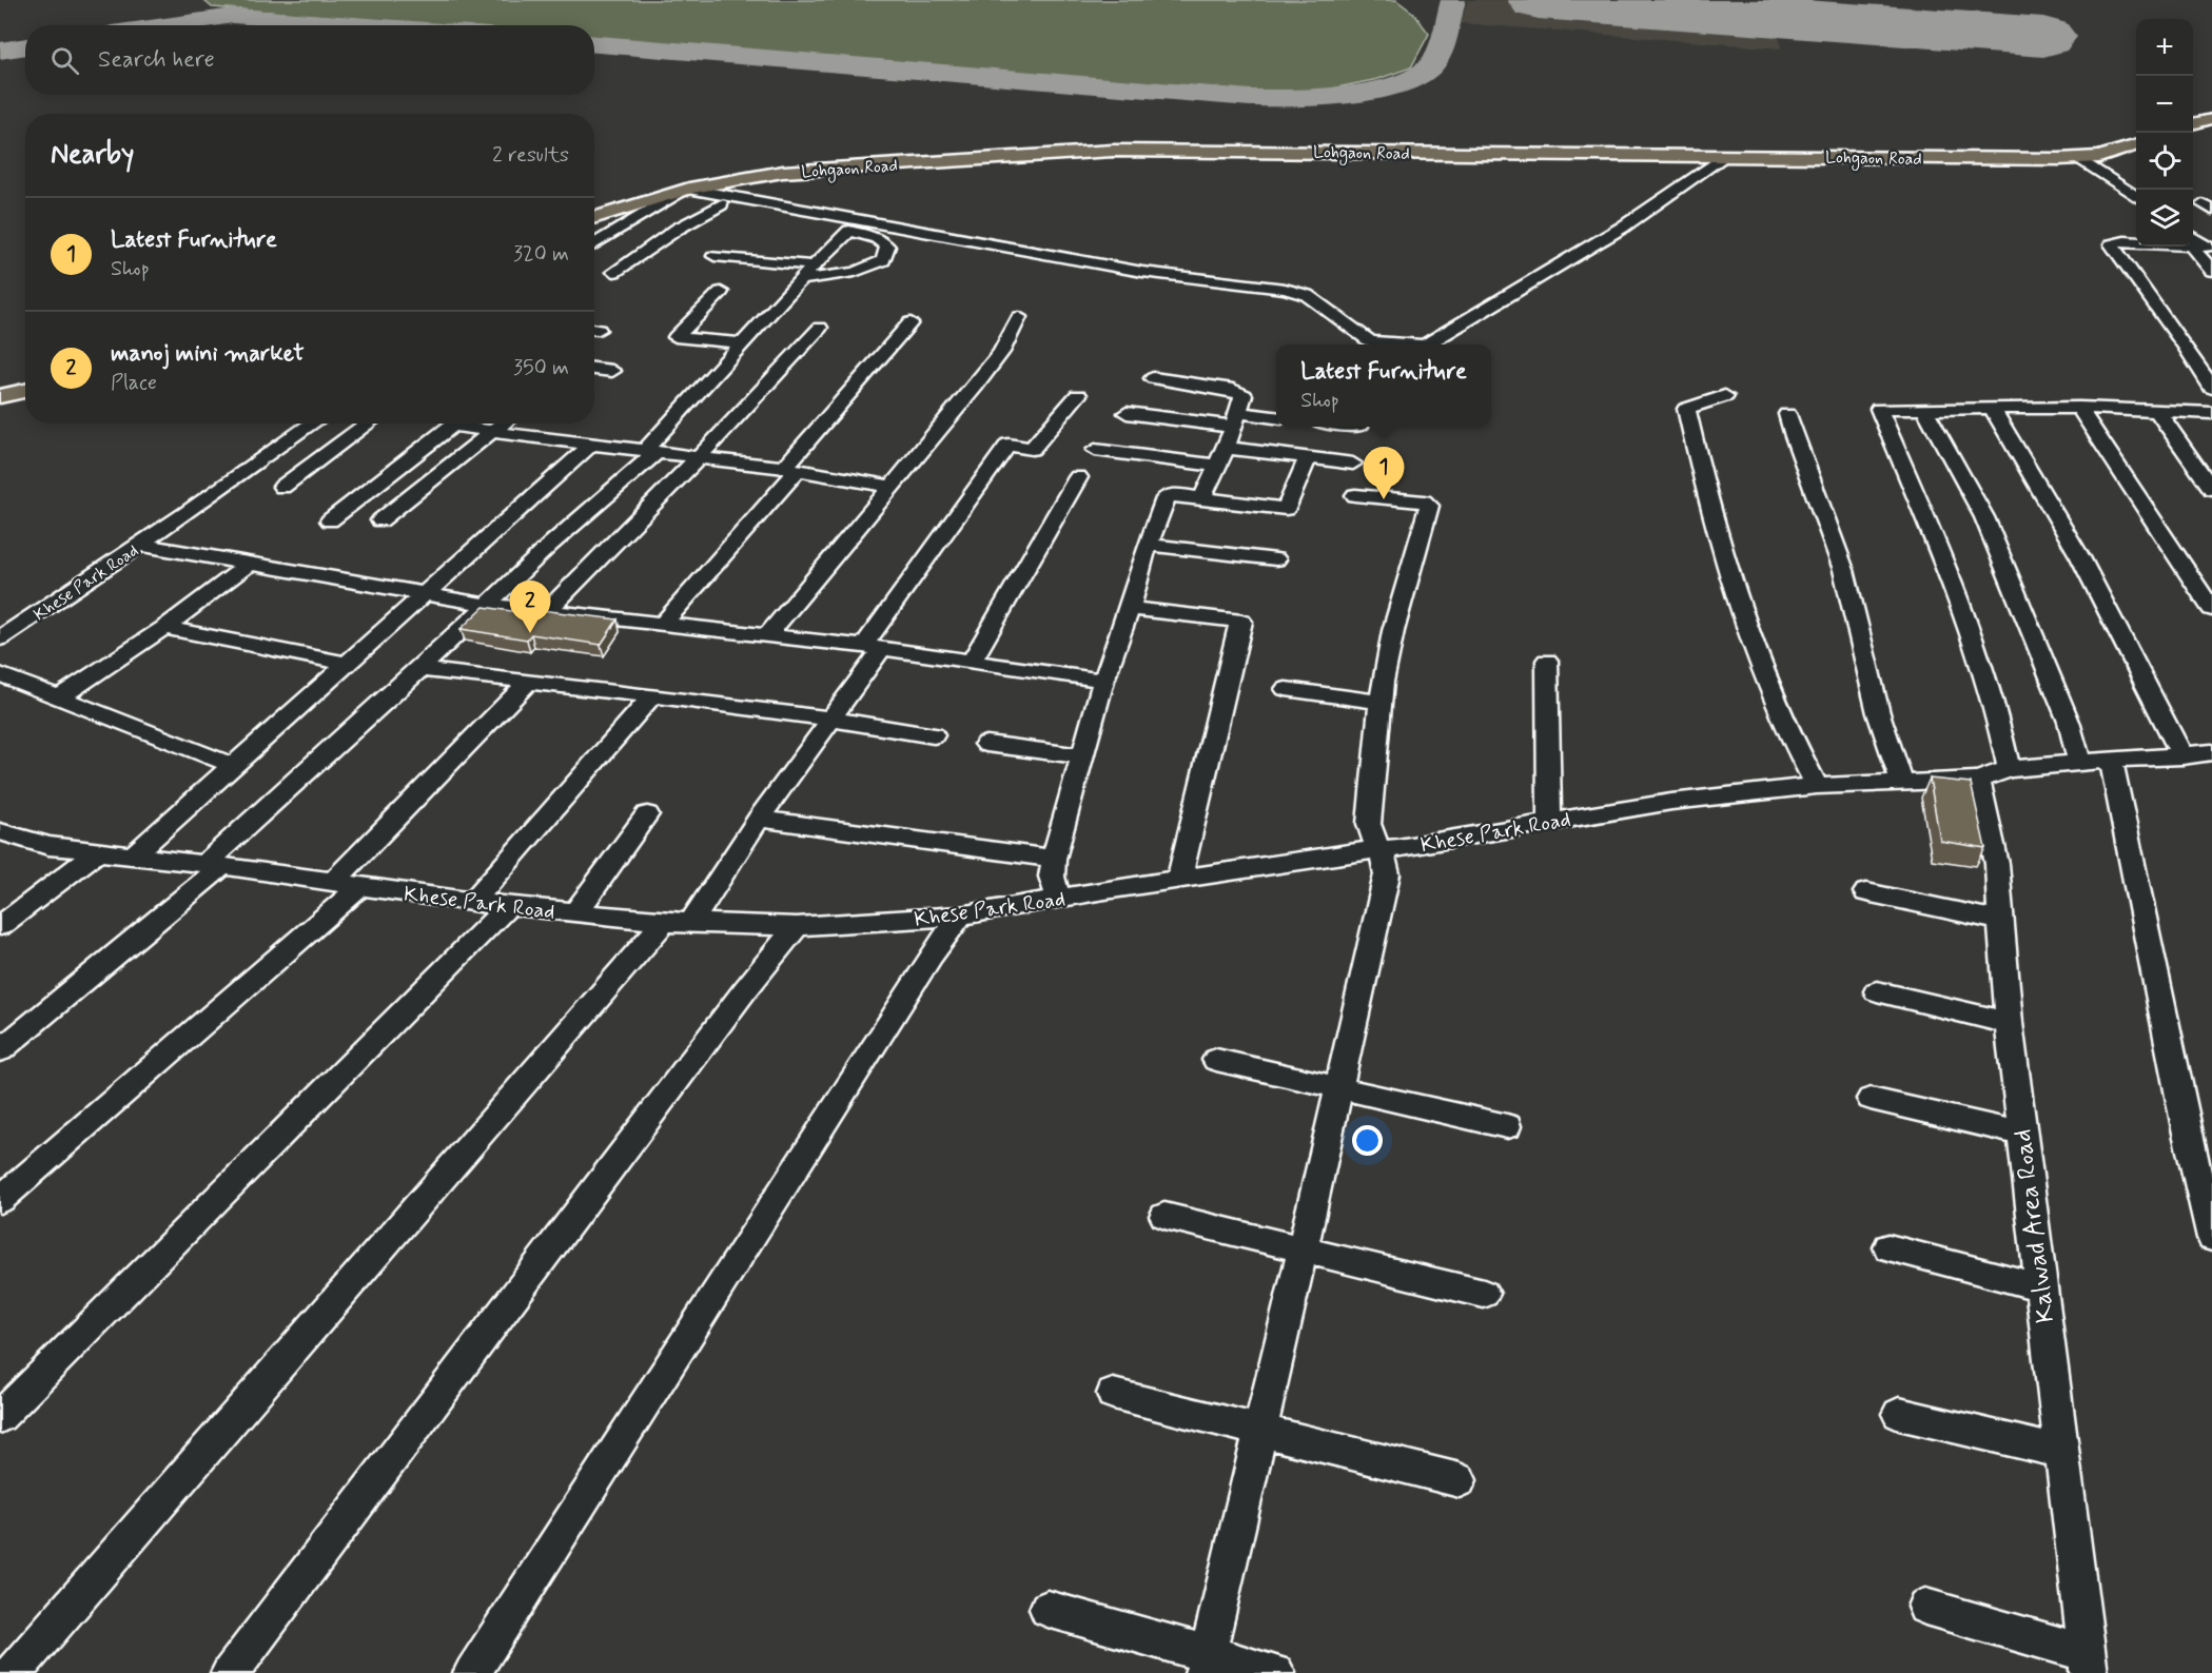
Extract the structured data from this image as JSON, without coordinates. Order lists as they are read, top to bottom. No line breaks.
{"streets":{"main road":["Lohgaon Road"],"street":["Khese Park Road","Kalwad Area Road"]},"crossings":[["Khese Park Road","Kalwad Area Road"]],"page":{"map_buttons":["+","−"],"search":"Search here","heading":["Nearby","2 results"],"list":[{"mark":"1","name":"Latest Furniture","note":"Shop","value":"320 m"},{"mark":"2","name":"manoj mini market","note":"Place","value":"350 m"}],"popup":["Latest Furniture","Shop"],"pins":["1","2"]}}
